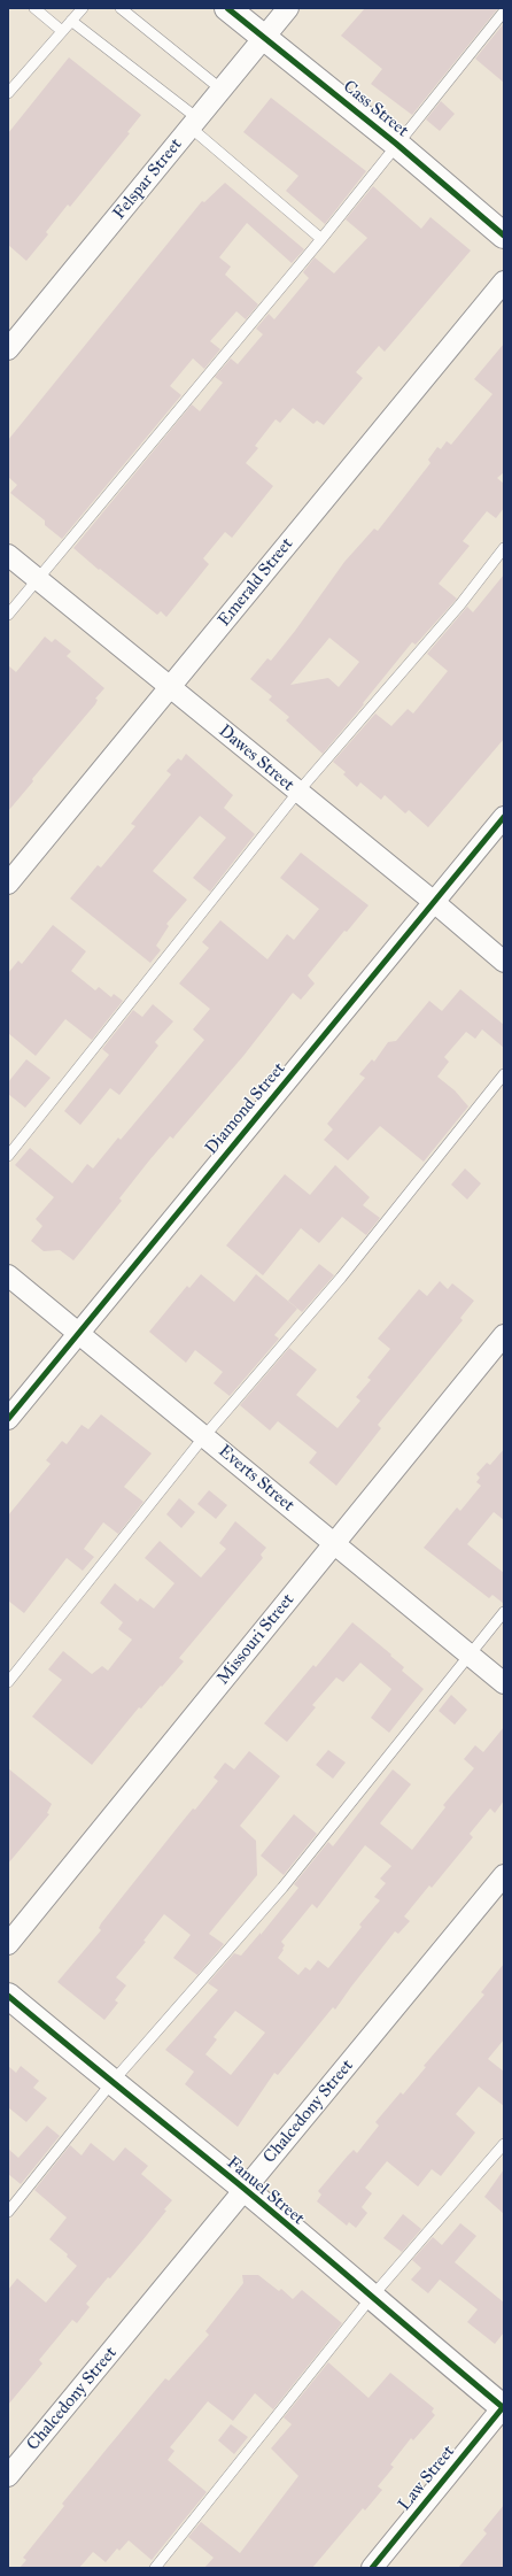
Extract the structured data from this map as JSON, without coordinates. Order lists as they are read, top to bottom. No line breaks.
{"streets":{"street":["Cass Street","Felspar Street","Emerald Street","Dawes Street","Diamond Street","Everts Street","Missouri Street","Chalcedony Street","Fanuel Street","Law Street"]},"crossings":[["Cass Street","Felspar Street"],["Emerald Street","Dawes Street"],["Dawes Street","Diamond Street"],["Diamond Street","Everts Street"],["Everts Street","Missouri Street"],["Chalcedony Street","Fanuel Street"],["Fanuel Street","Law Street"]]}
